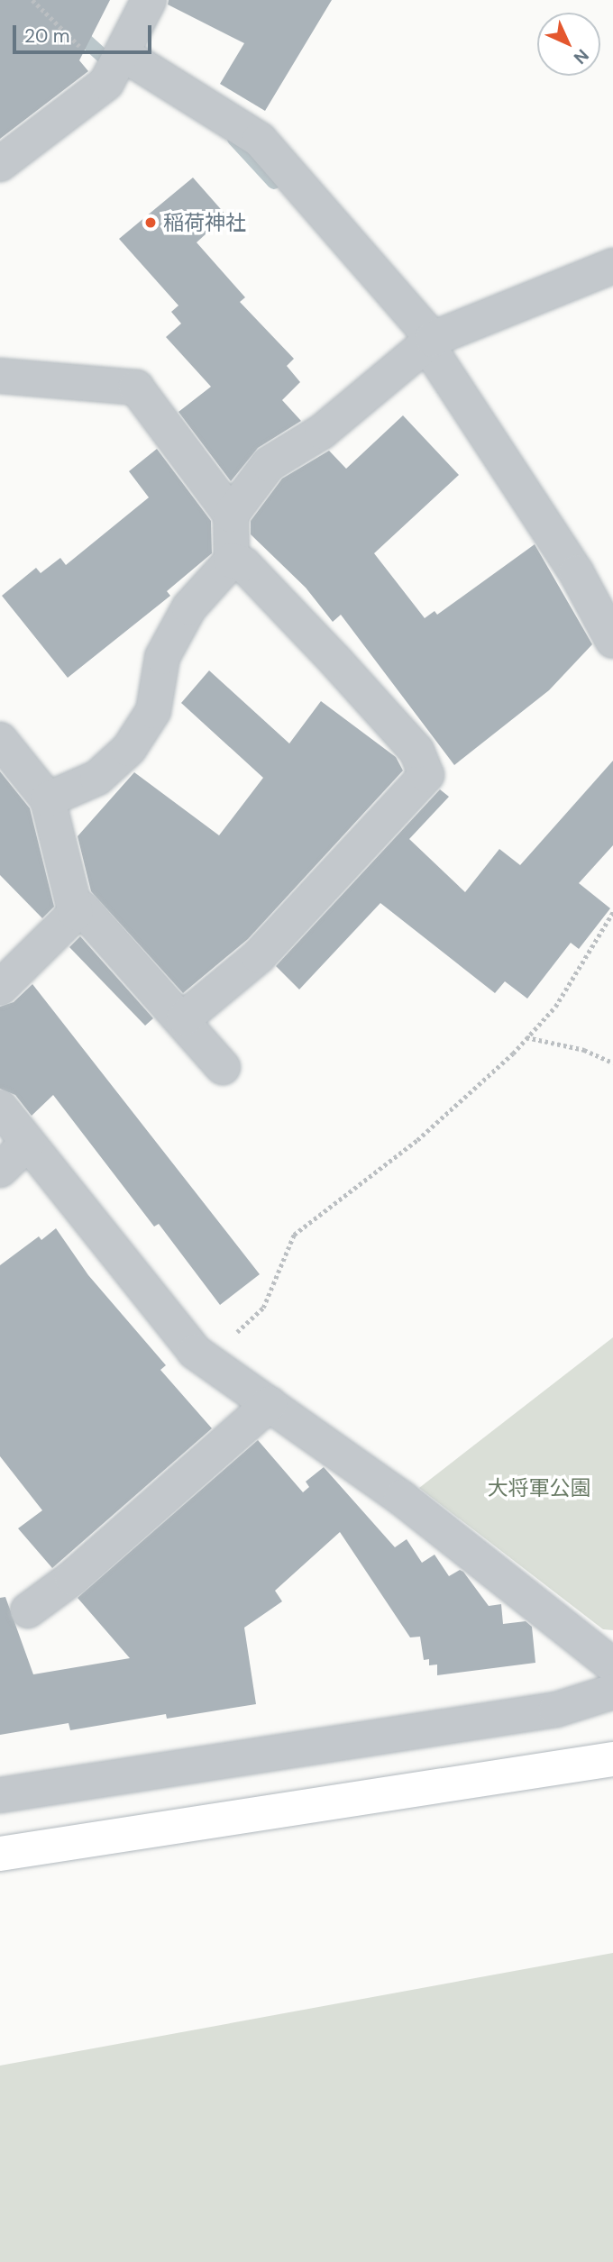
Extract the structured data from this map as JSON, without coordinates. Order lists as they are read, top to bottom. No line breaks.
{"parks":["大将軍公園"],"places":["稲荷神社"],"scale_bar":"20 m","north":"bottom right"}
